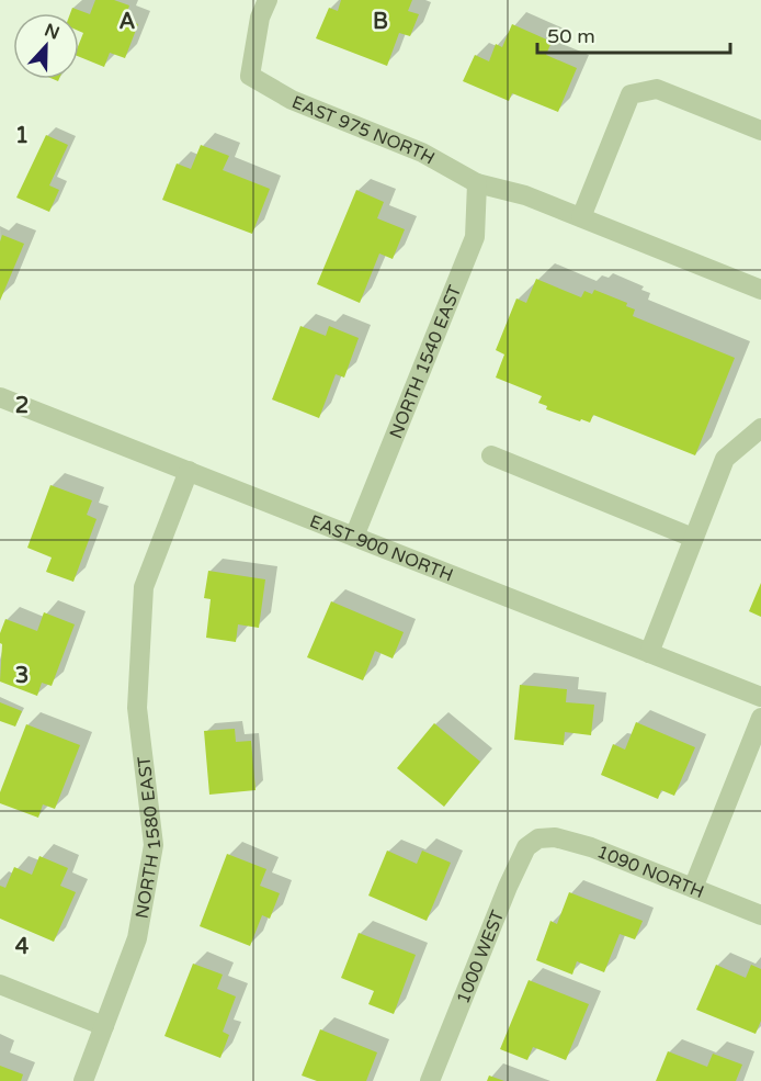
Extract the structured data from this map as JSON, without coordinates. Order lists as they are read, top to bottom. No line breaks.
{"streets":{"street":["EAST 975 NORTH","NORTH 1540 EAST","EAST 900 NORTH","NORTH 1580 EAST","1090 NORTH","1000 WEST"]},"crossings":[["EAST 975 NORTH","NORTH 1540 EAST"],["NORTH 1540 EAST","EAST 900 NORTH"],["EAST 900 NORTH","NORTH 1580 EAST"],["1090 NORTH","1000 WEST"]],"scale_bar":"50 m","north":"top","grid":{"columns":["A","B"],"rows":["1","2","3","4"]}}
